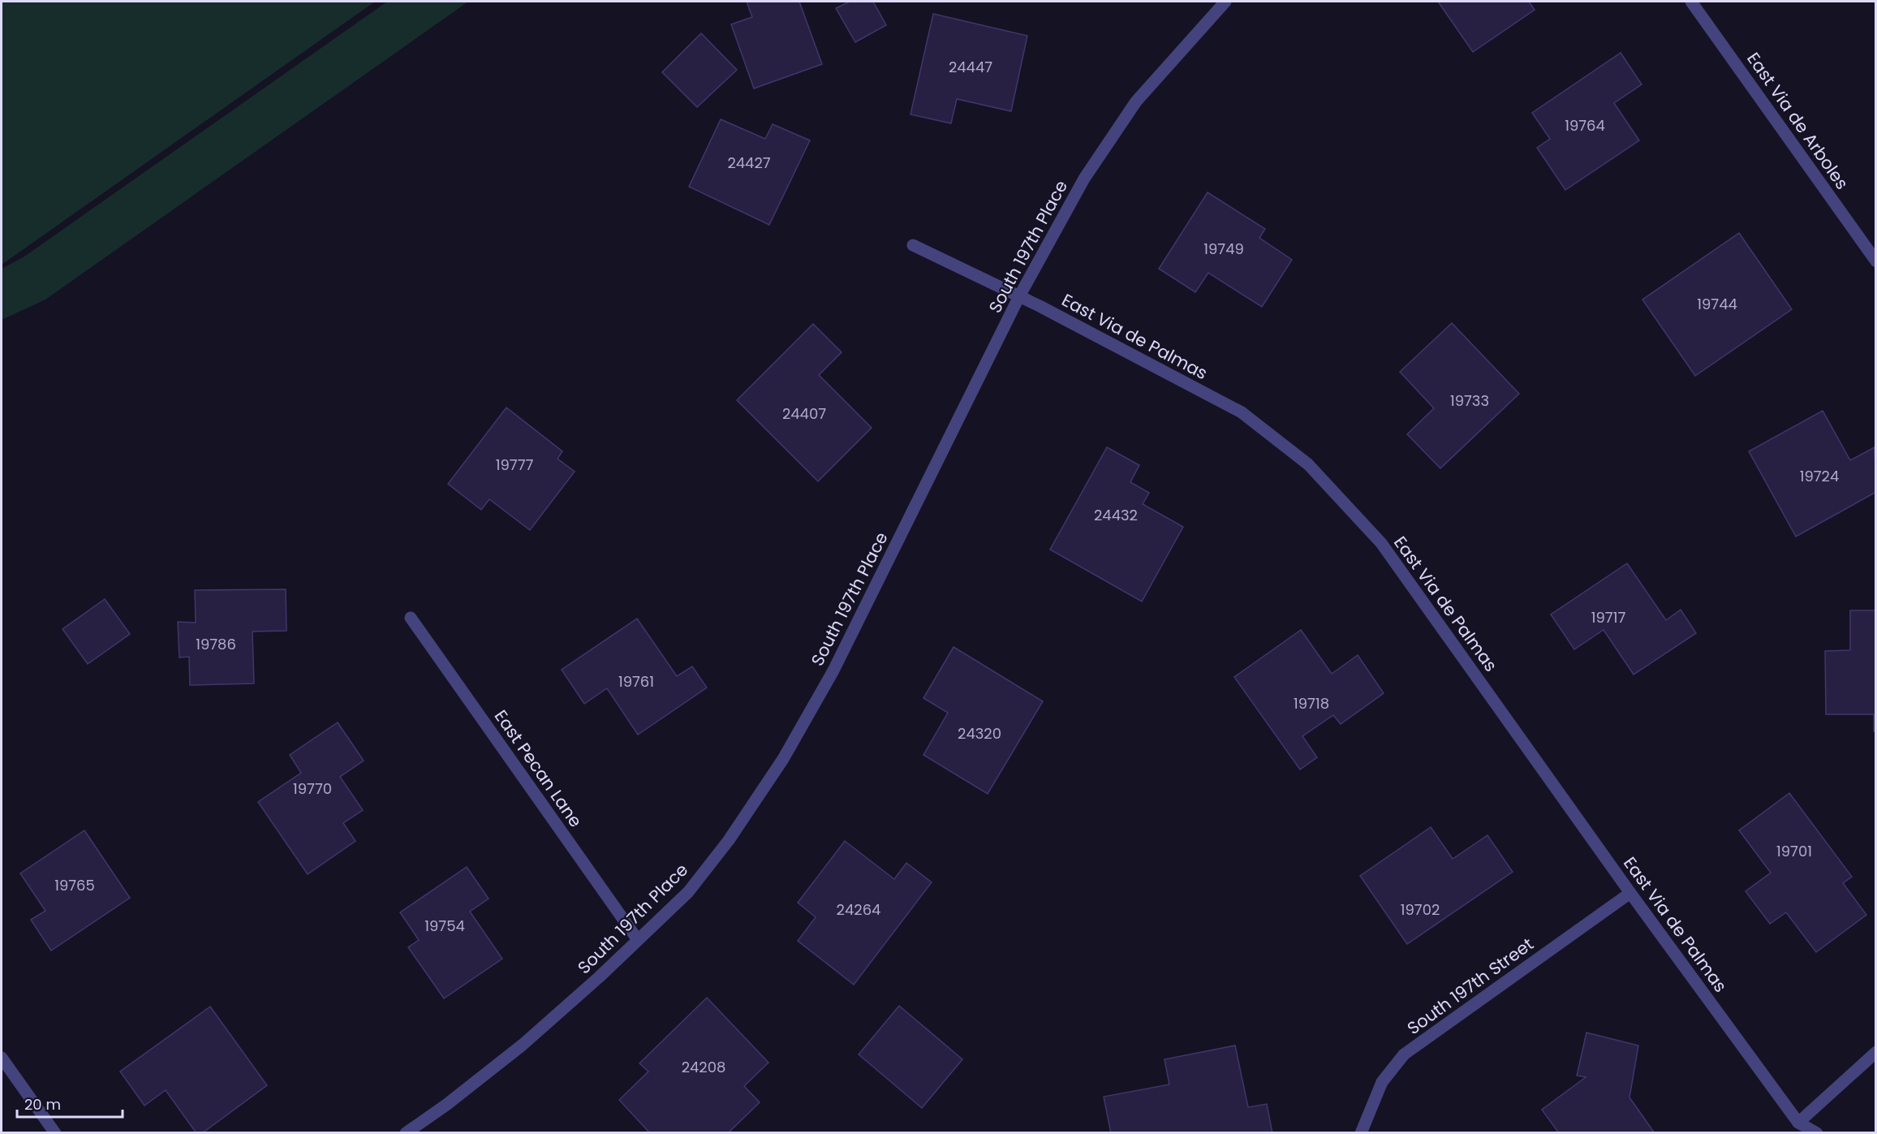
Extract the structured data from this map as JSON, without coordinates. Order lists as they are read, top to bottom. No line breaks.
{"streets":{"street":["East Via de Arboles","South 197th Place","East Via de Palmas","East Pecan Lane","South 197th Street"]},"crossings":[["South 197th Place","East Via de Palmas"],["South 197th Place","East Pecan Lane"],["East Via de Palmas","South 197th Street"]],"house_numbers":["24447","19764","24427","19749","19744","19733","24407","19777","19724","24432","19717","19786","19761","19718","24320","19770","19701","19765","24264","19702","19754","24208"],"scale_bar":"20 m"}
